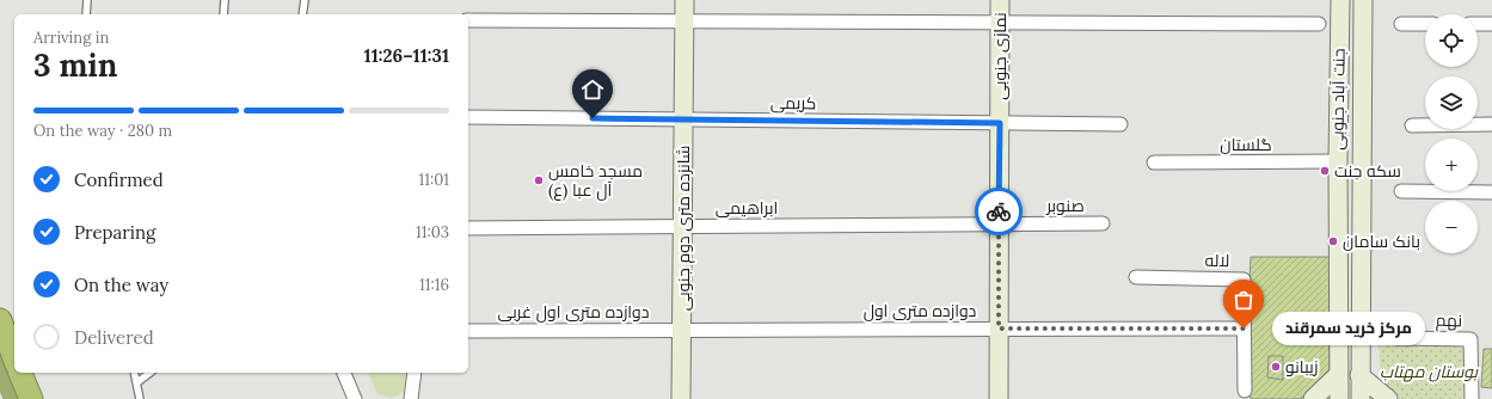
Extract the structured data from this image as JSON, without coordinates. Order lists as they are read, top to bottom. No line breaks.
{"streets":{"main road":["نمازی جنوبی","جنت آباد جنوبی","شانزده متری دوم جنوبی"],"street":["کریمی","گلستان","صنوبر","ابراهیمی","لاله","دوازده متری اول","دوازده متری اول غربی","نهم"]},"crossings":[["نمازی جنوبی","کریمی"],["نمازی جنوبی","صنوبر"],["نمازی جنوبی","ابراهیمی"],["نمازی جنوبی","دوازده متری اول"],["جنت آباد جنوبی","گلستان"],["کریمی","شانزده متری دوم جنوبی"],["صنوبر","ابراهیمی"],["ابراهیمی","شانزده متری دوم جنوبی"],["شانزده متری دوم جنوبی","دوازده متری اول"],["شانزده متری دوم جنوبی","دوازده متری اول غربی"],["لاله","دوازده متری اول"],["دوازده متری اول","دوازده متری اول غربی"]],"parks":["بوستان مهتاب"],"places":["سکه جنت","مسجد خامس آل عبا (ع)","بانک سامان","مرکز خرید سمرقند","زیبانو"],"page":{"map_buttons":["+","−"],"heading":["3 min","Arriving in","11:26–11:31"],"bar":"On the way · 280 m","list":[["Confirmed","11:01"],["Preparing","11:03"],["On the way","11:16"],"Delivered"],"bubble":"مرکز خرید سمرقند"}}
